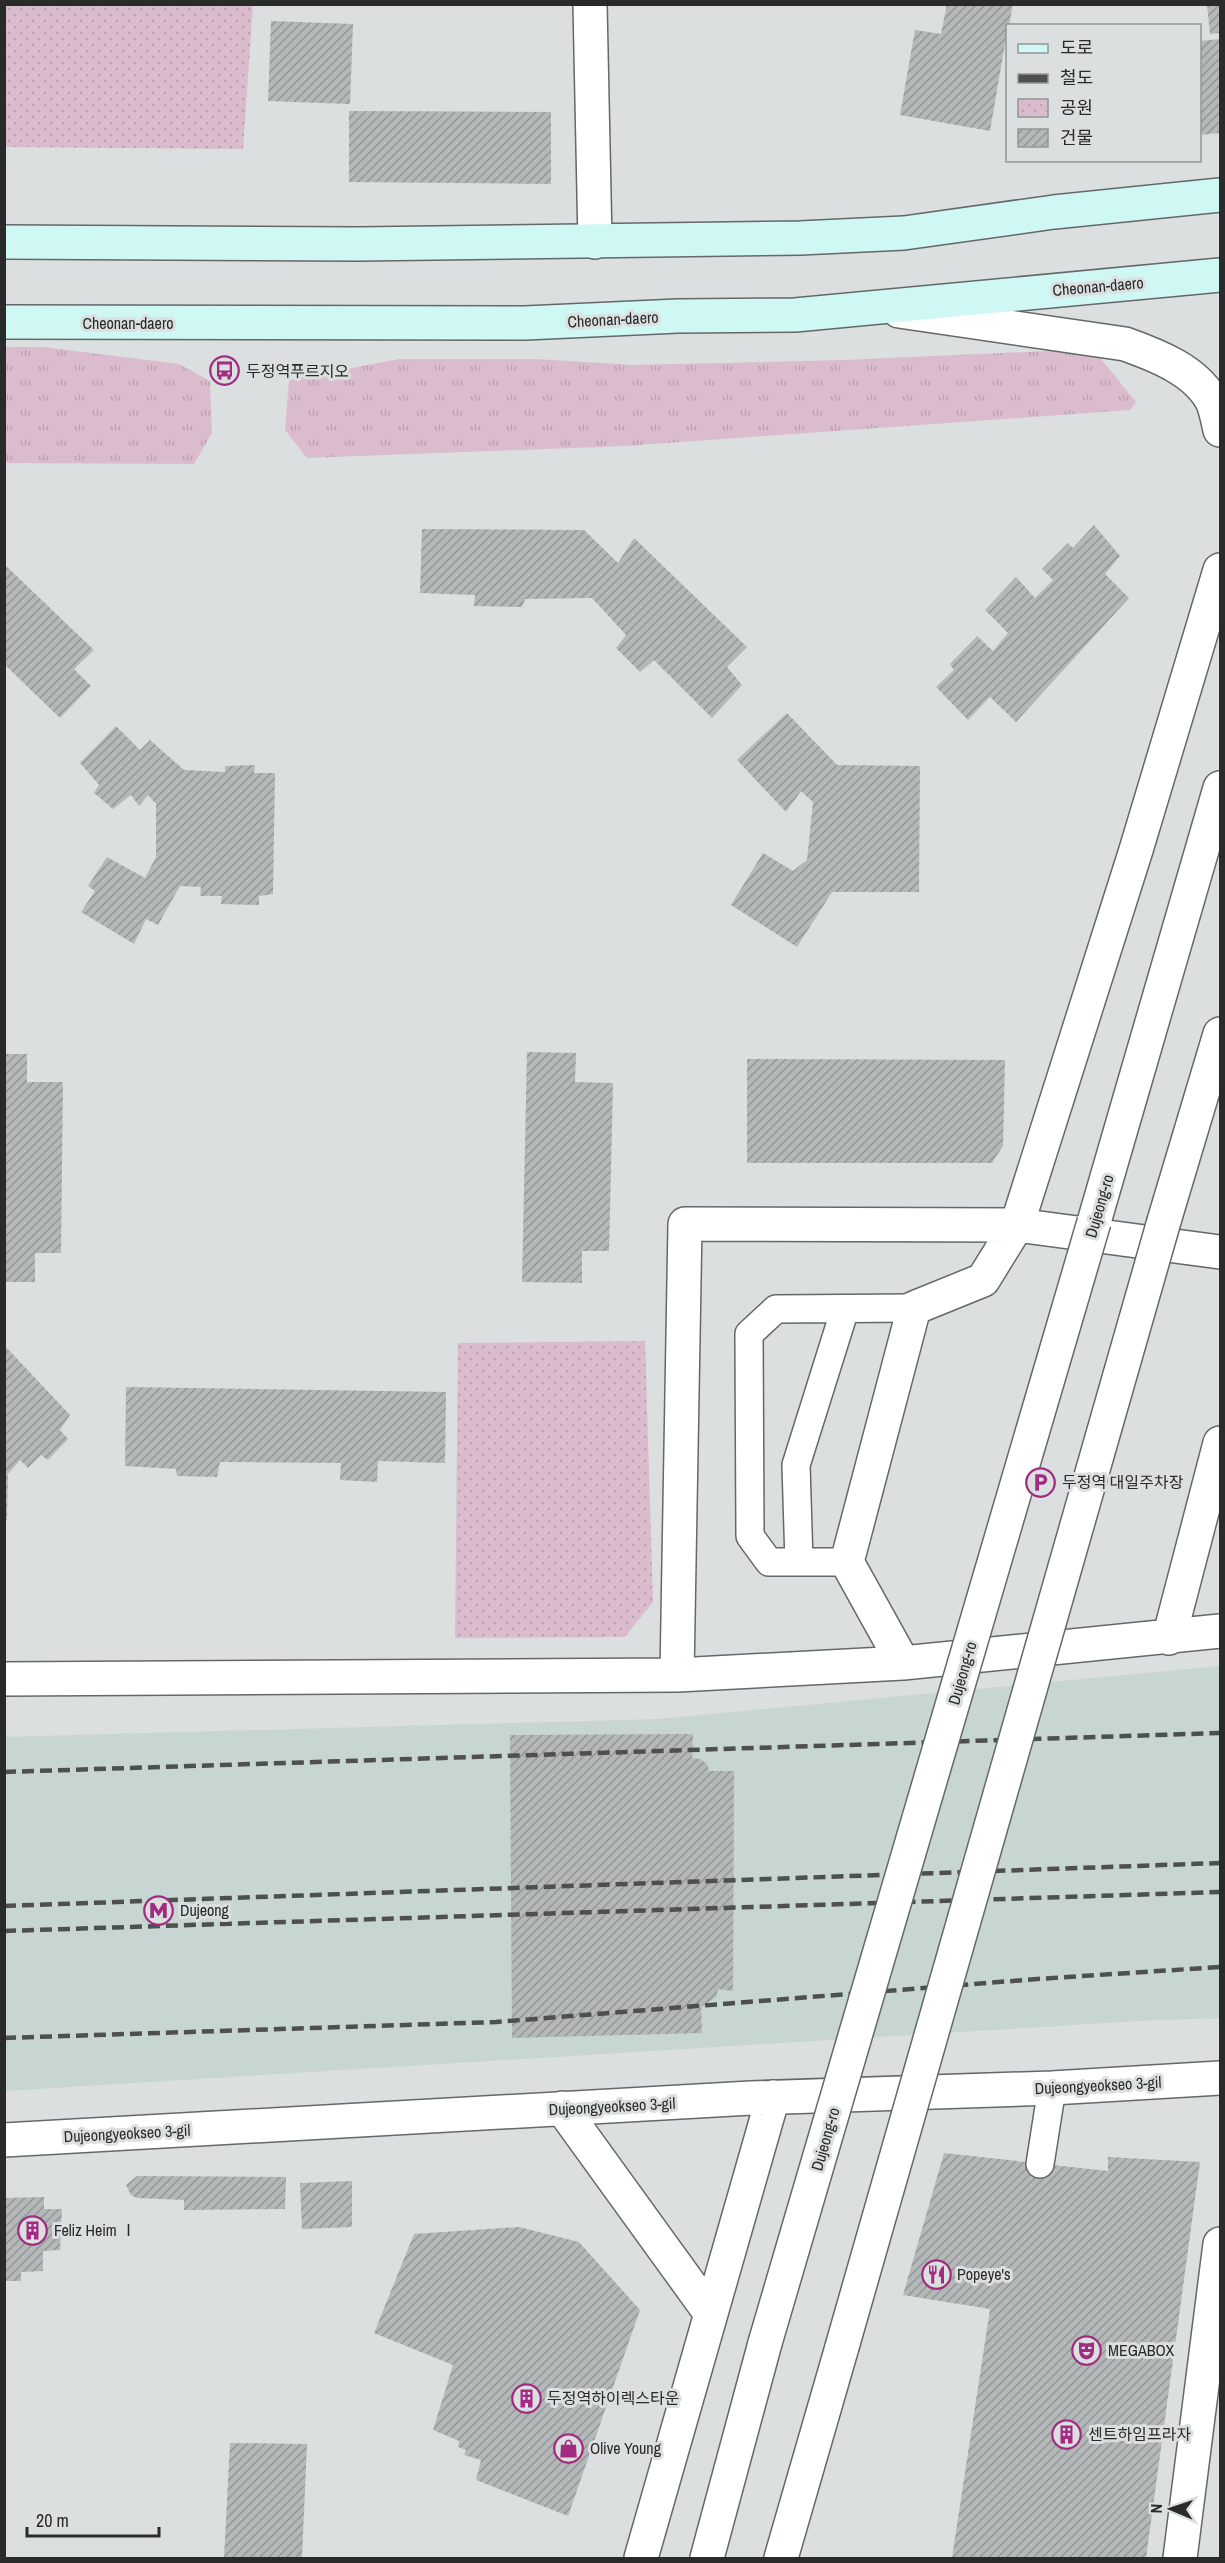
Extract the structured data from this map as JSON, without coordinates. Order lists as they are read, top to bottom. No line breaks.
{"streets":{"main road":["Cheonan-daero"],"street":["Dujeong-ro","Dujeongyeokseo 3-gil"]},"places":{"bus stop":["두정역푸르지오"],"parking":["두정역 대일주차장"],"metro station":["Dujeong"],"building":["Feliz Heim Ⅰ","두정역하이렉스타운","센트하임프라자"],"restaurant":["Popeye's"],"theatre":["MEGABOX"],"shop":["Olive Young"]},"legend":["도로","철도","공원","건물"],"scale_bar":"20 m","north":"left"}
